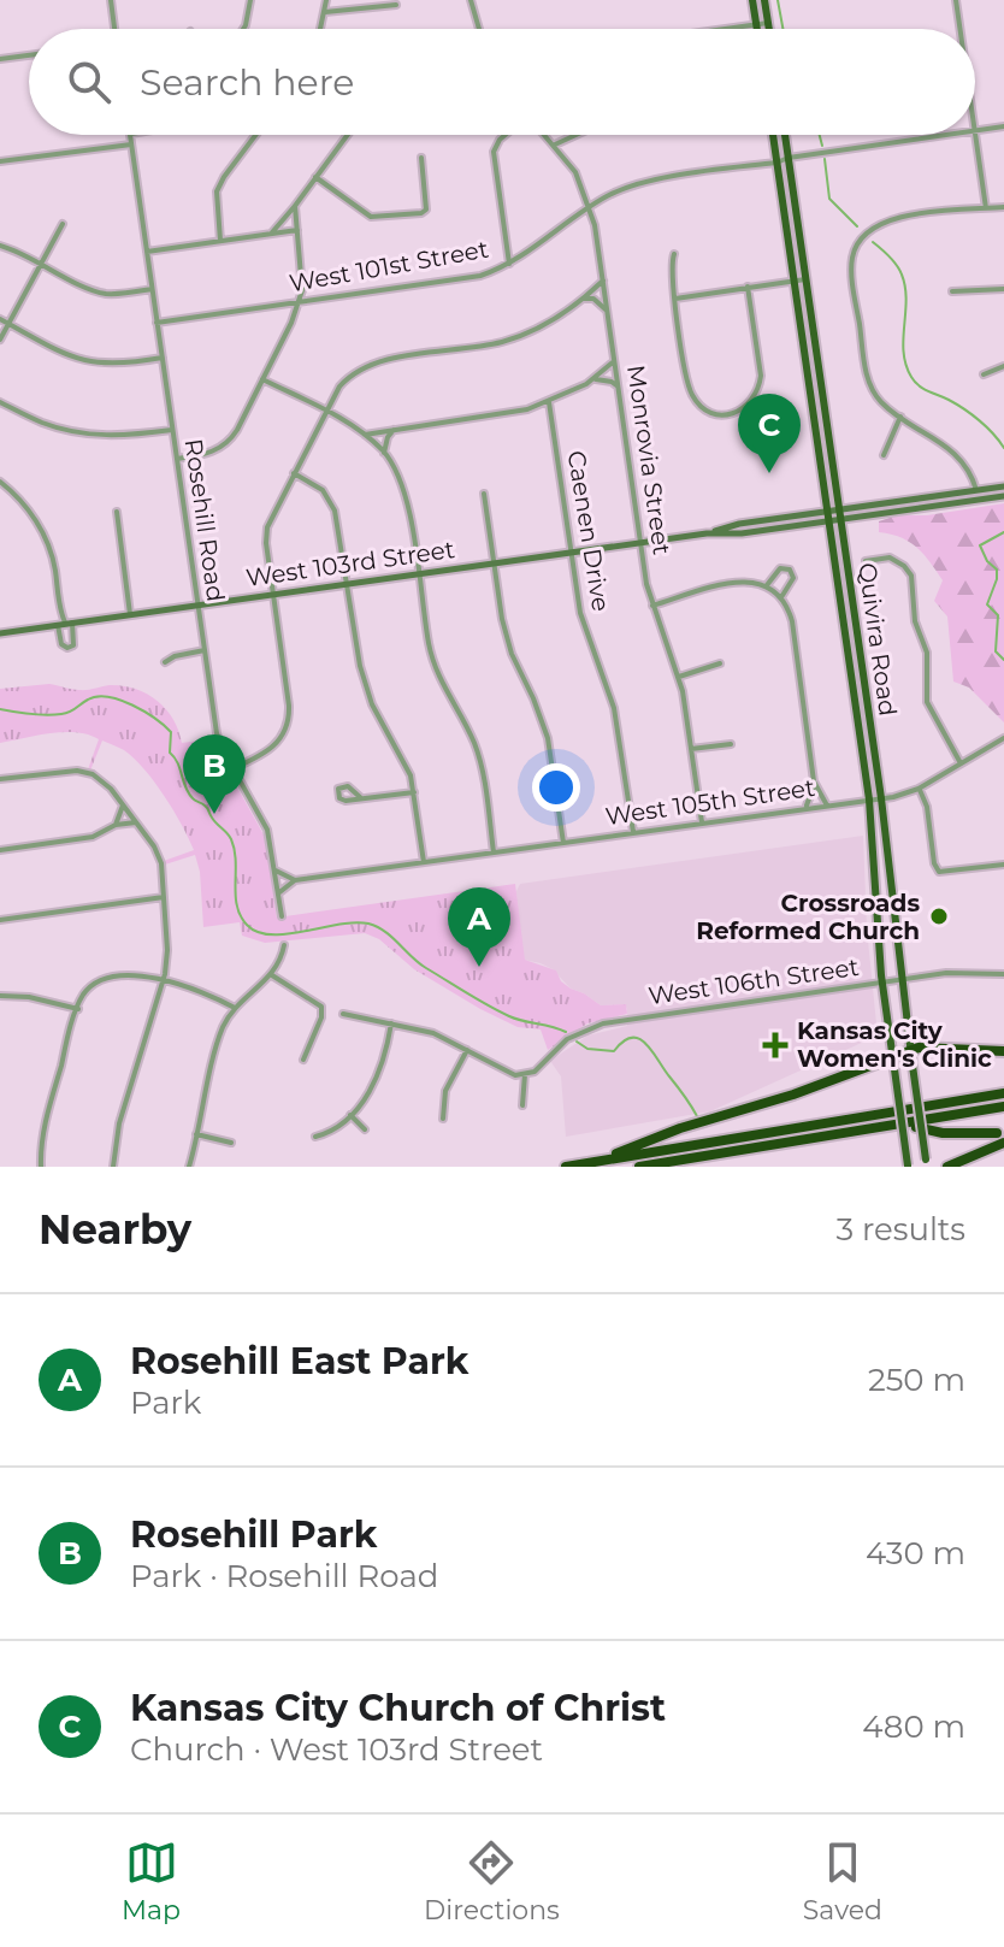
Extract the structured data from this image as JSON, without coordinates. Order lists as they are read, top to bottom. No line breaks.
{"streets":{"main road":["West 103rd Street","Quivira Road"],"street":["West 101st Street","Monrovia Street","Rosehill Road","Caenen Drive","West 105th Street","West 106th Street"]},"crossings":[["West 101st Street","Monrovia Street"],["West 101st Street","Rosehill Road"],["West 101st Street","Quivira Road"],["Monrovia Street","West 103rd Street"],["Monrovia Street","West 105th Street"],["Rosehill Road","West 103rd Street"],["Caenen Drive","West 103rd Street"],["Caenen Drive","West 105th Street"],["West 103rd Street","Quivira Road"],["Quivira Road","West 105th Street"],["Quivira Road","West 106th Street"]],"places":{"other":["Crossroads Reformed Church"],"health":["Kansas City Women's Clinic"]},"page":{"search":"Search here","pins":["C","B","A"],"heading":["Nearby","3 results"],"list":[{"mark":"A","name":"Rosehill East Park","note":"Park","value":"250 m"},{"mark":"B","name":"Rosehill Park","note":"Park · Rosehill Road","value":"430 m"},{"mark":"C","name":"Kansas City Church of Christ","note":"Church · West 103rd Street","value":"480 m"}],"nav":["Map","Directions","Saved"]}}
